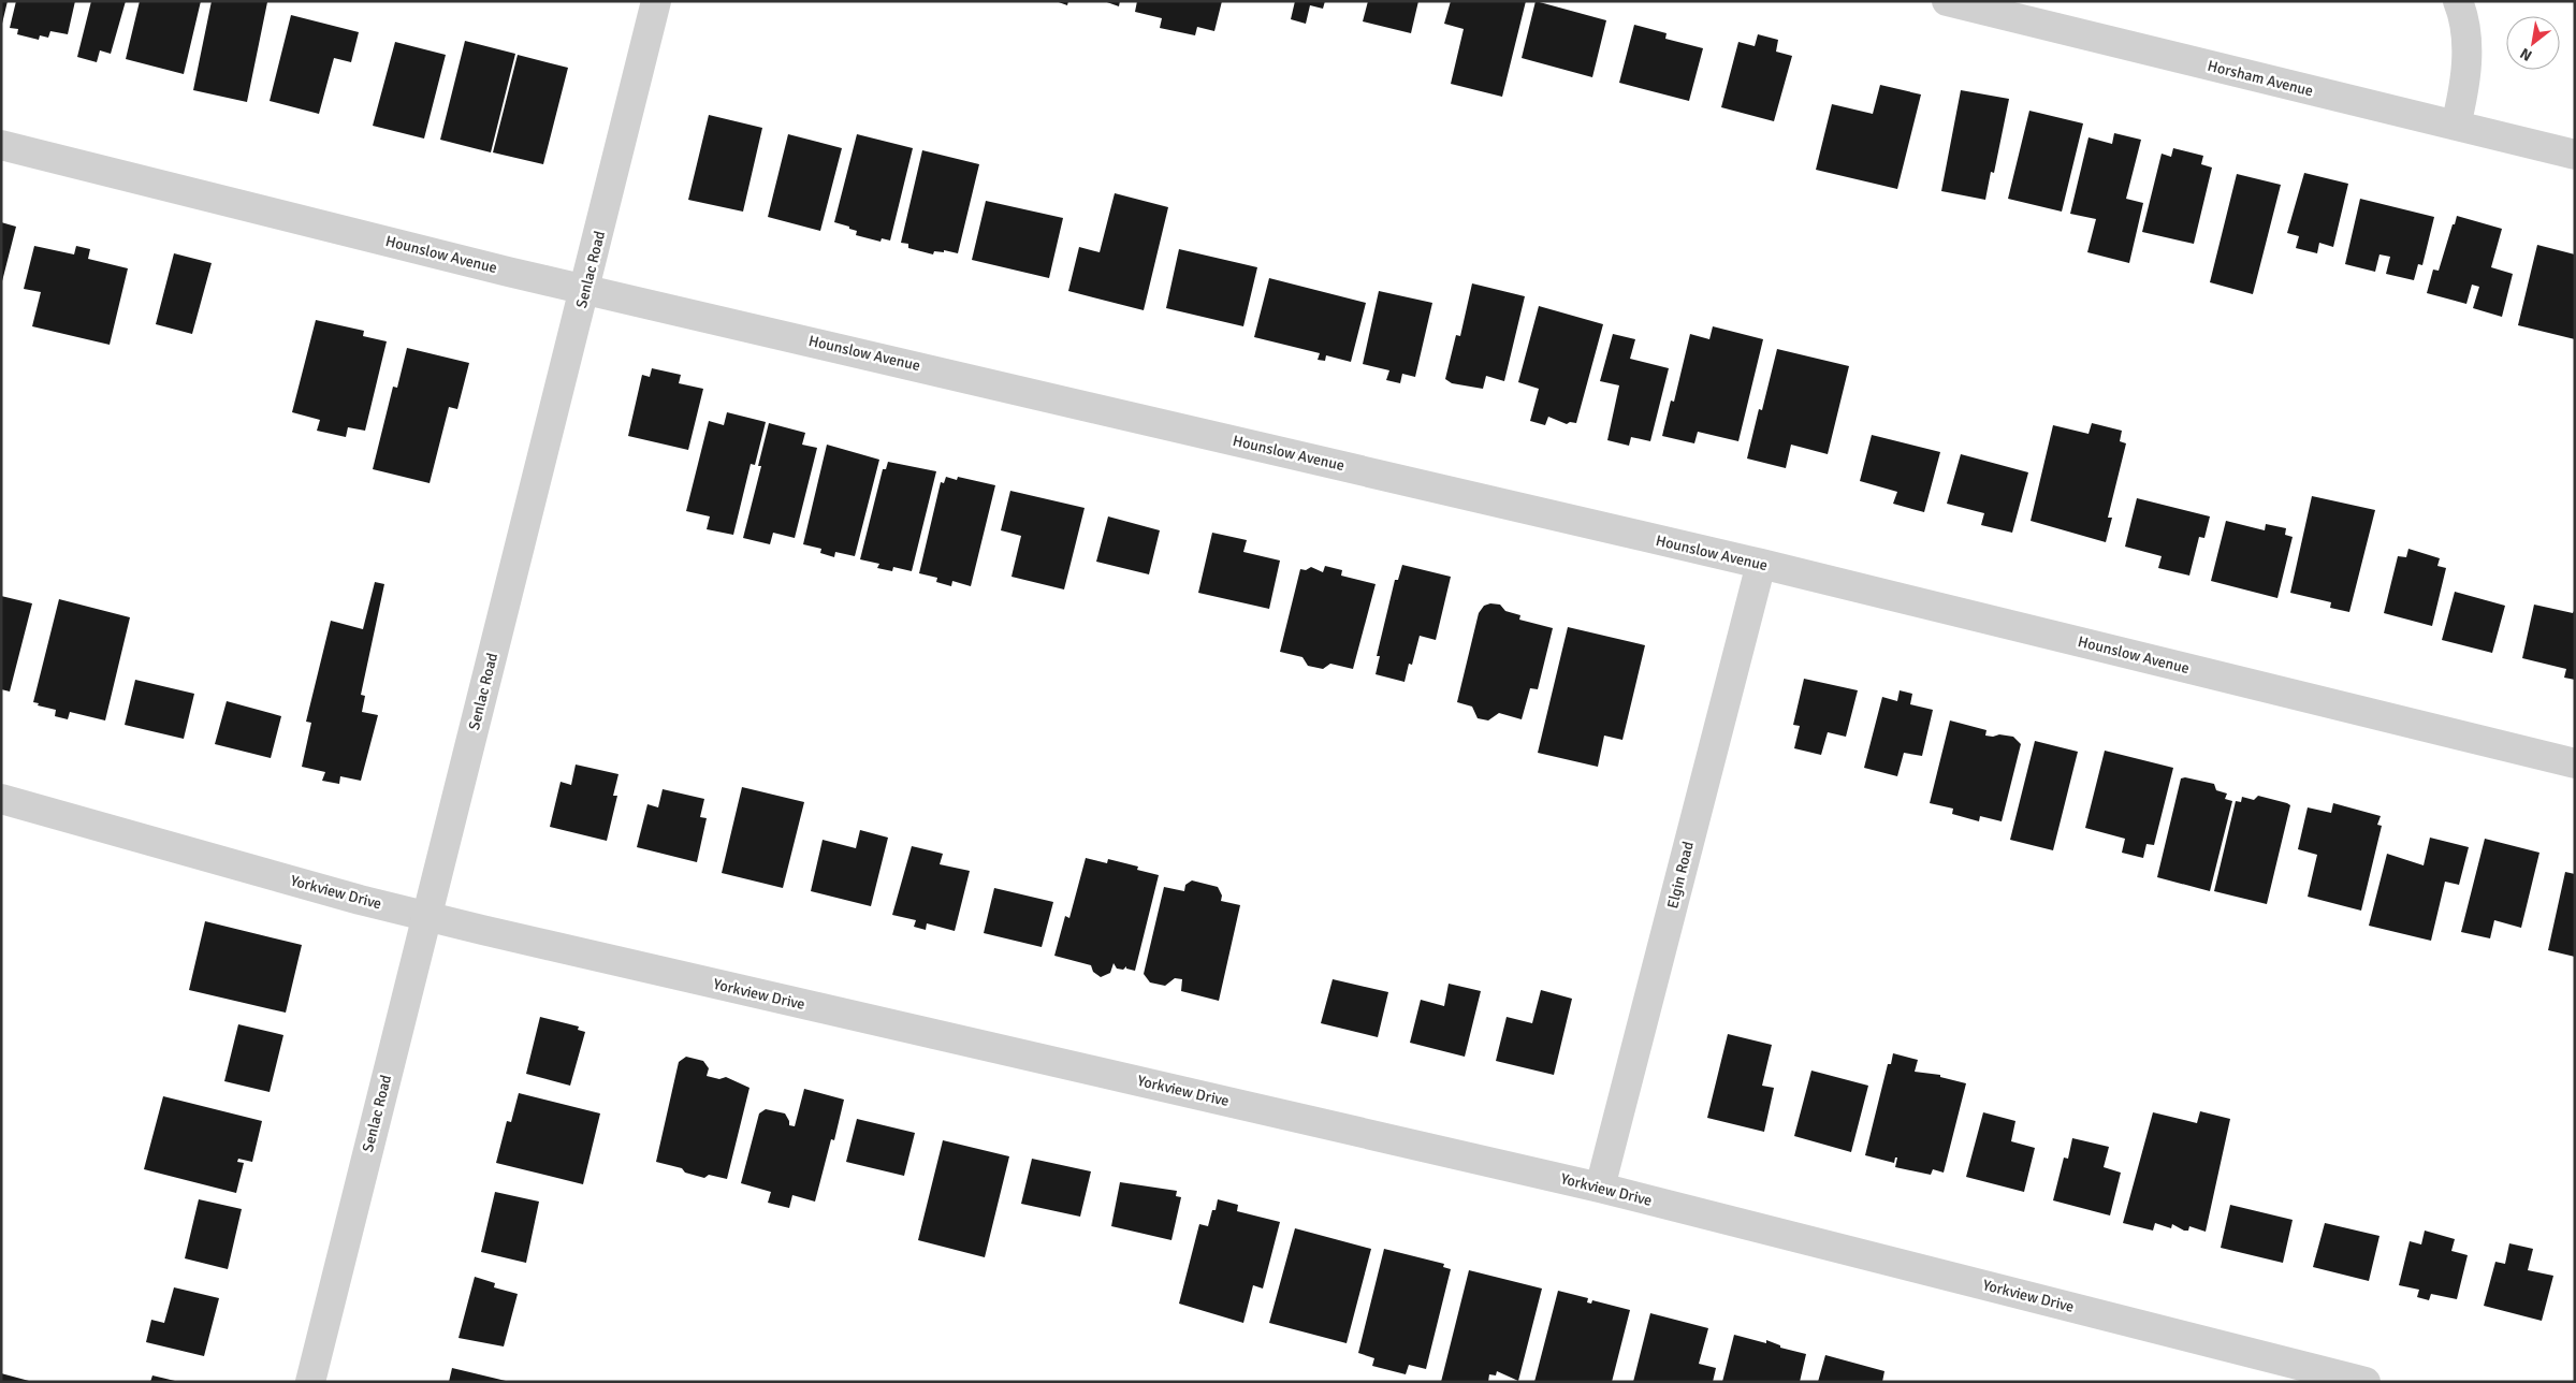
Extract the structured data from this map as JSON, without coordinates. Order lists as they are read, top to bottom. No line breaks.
{"streets":{"street":["Horsham Avenue","Hounslow Avenue","Senlac Road","Elgin Road","Yorkview Drive"]},"crossings":[["Hounslow Avenue","Senlac Road"],["Hounslow Avenue","Elgin Road"],["Senlac Road","Yorkview Drive"],["Elgin Road","Yorkview Drive"]],"north":"bottom left"}
